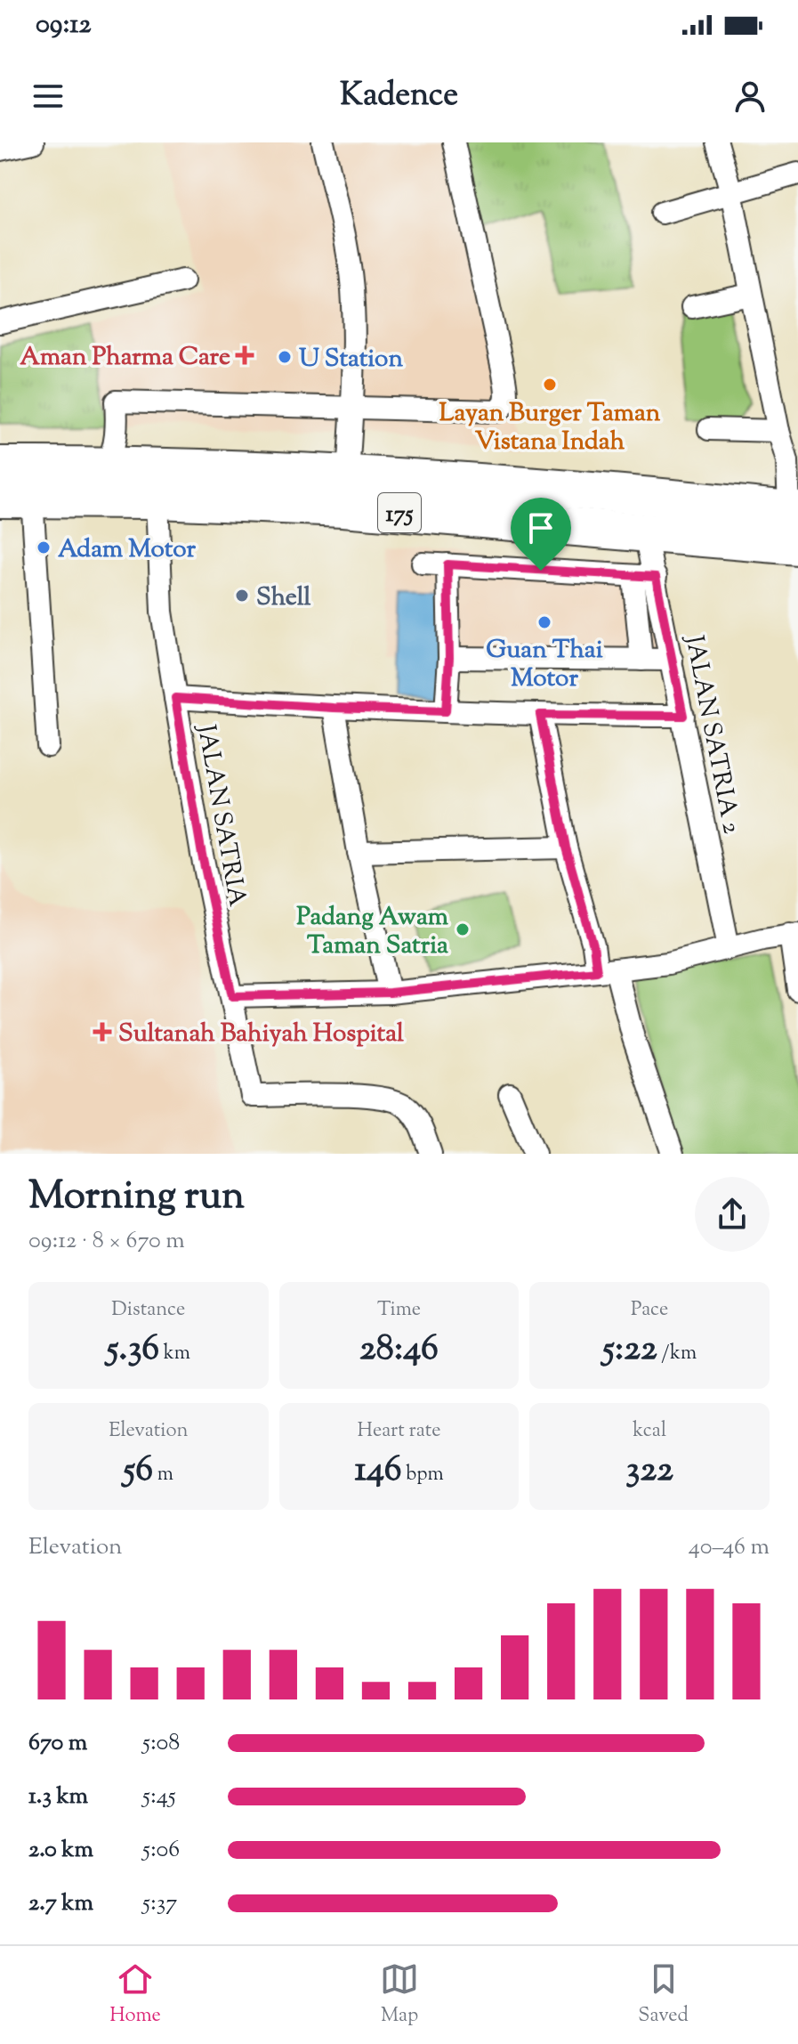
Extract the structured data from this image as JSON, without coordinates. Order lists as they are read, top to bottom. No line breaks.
{"streets":{"highway":["175"],"street":["JALAN SATRIA 2","JALAN SATRIA"]},"crossings":[["175","JALAN SATRIA 2"],["175","JALAN SATRIA"]],"places":{"health":["Aman Pharma Care","Sultanah Bahiyah Hospital"],"other":["U Station","Layan Burger Taman Vistana Indah","Adam Motor","Shell","Guan Thai Motor","Padang Awam Taman Satria"]},"page":{"status":"09:12","header":"Kadence","heading":["Morning run","09:12 · 8 × 670 m"],"stats":[["Distance","5.36 km"],["Time","28:46"],["Pace","5:22 /km"],["Elevation","56 m"],["Heart rate","146 bpm"],["kcal","322"]],"chart":["Elevation","40–46 m"],"list":[{"name":"670 m","note":"5:08"},{"name":"1.3 km","note":"5:45"},{"name":"2.0 km","note":"5:06"},{"name":"2.7 km","note":"5:37"}],"tabs":["Home","Map","Saved"]}}
